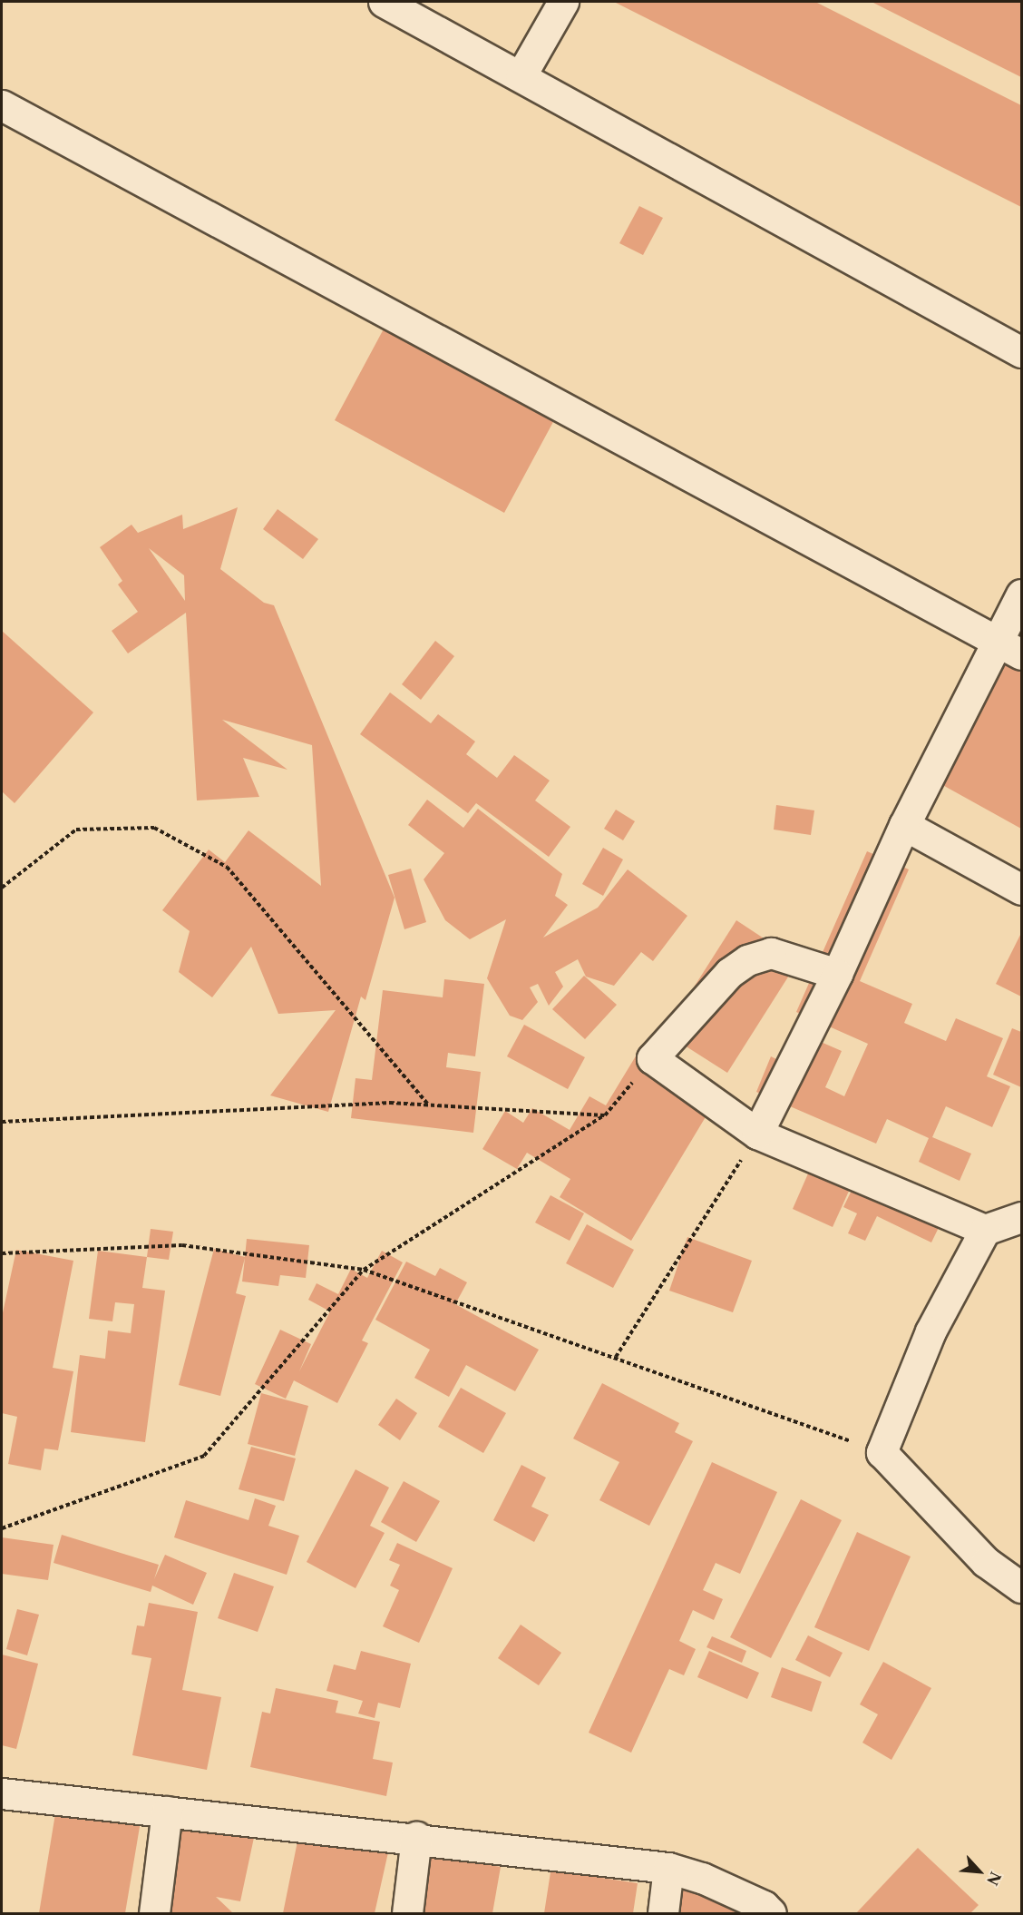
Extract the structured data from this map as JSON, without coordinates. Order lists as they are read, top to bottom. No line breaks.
{"north":"bottom right"}
